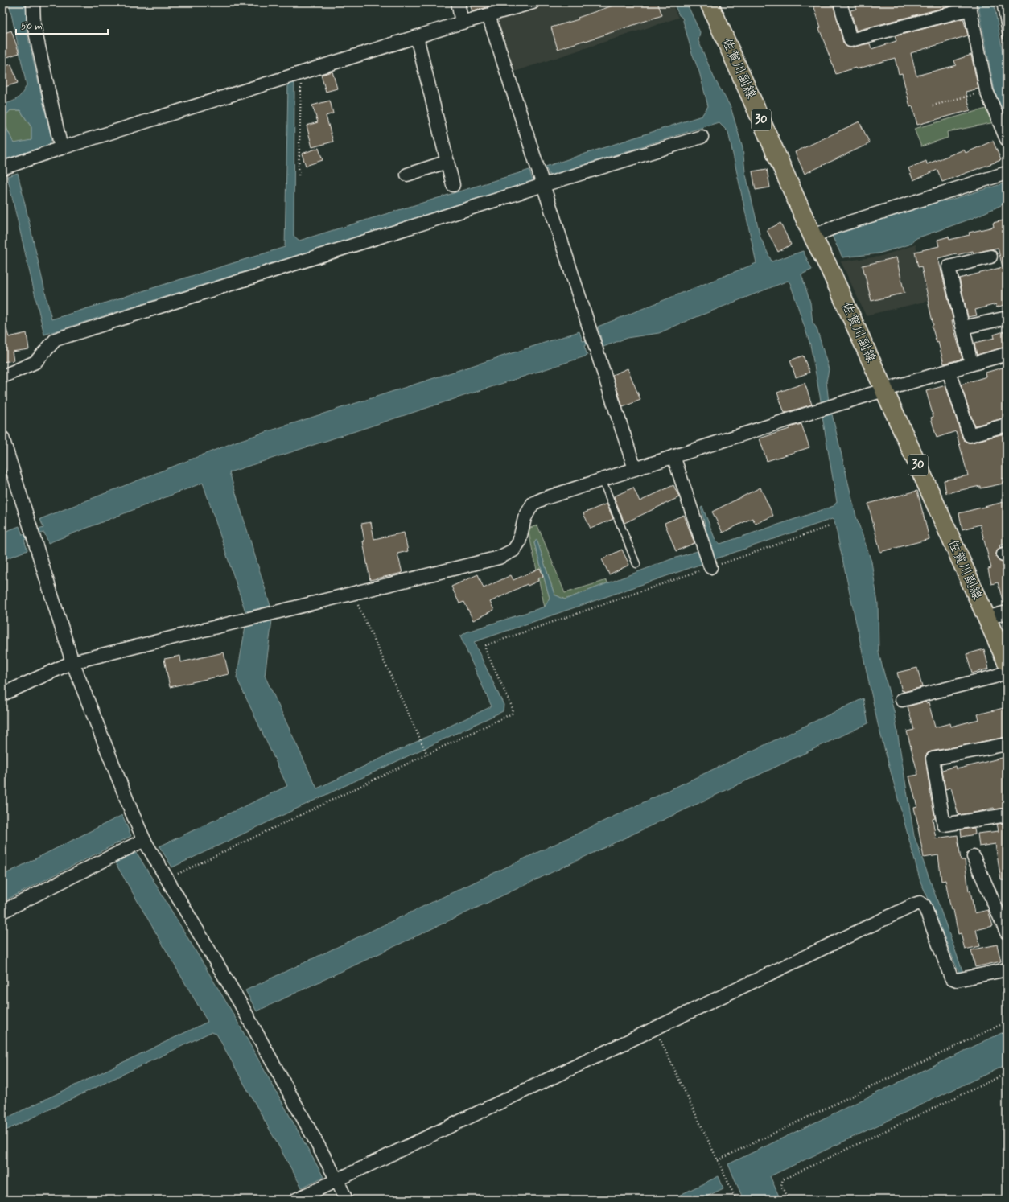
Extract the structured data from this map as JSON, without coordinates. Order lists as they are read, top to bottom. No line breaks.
{"streets":{"main road":["佐賀川副線","30"]},"scale_bar":"50 m"}
